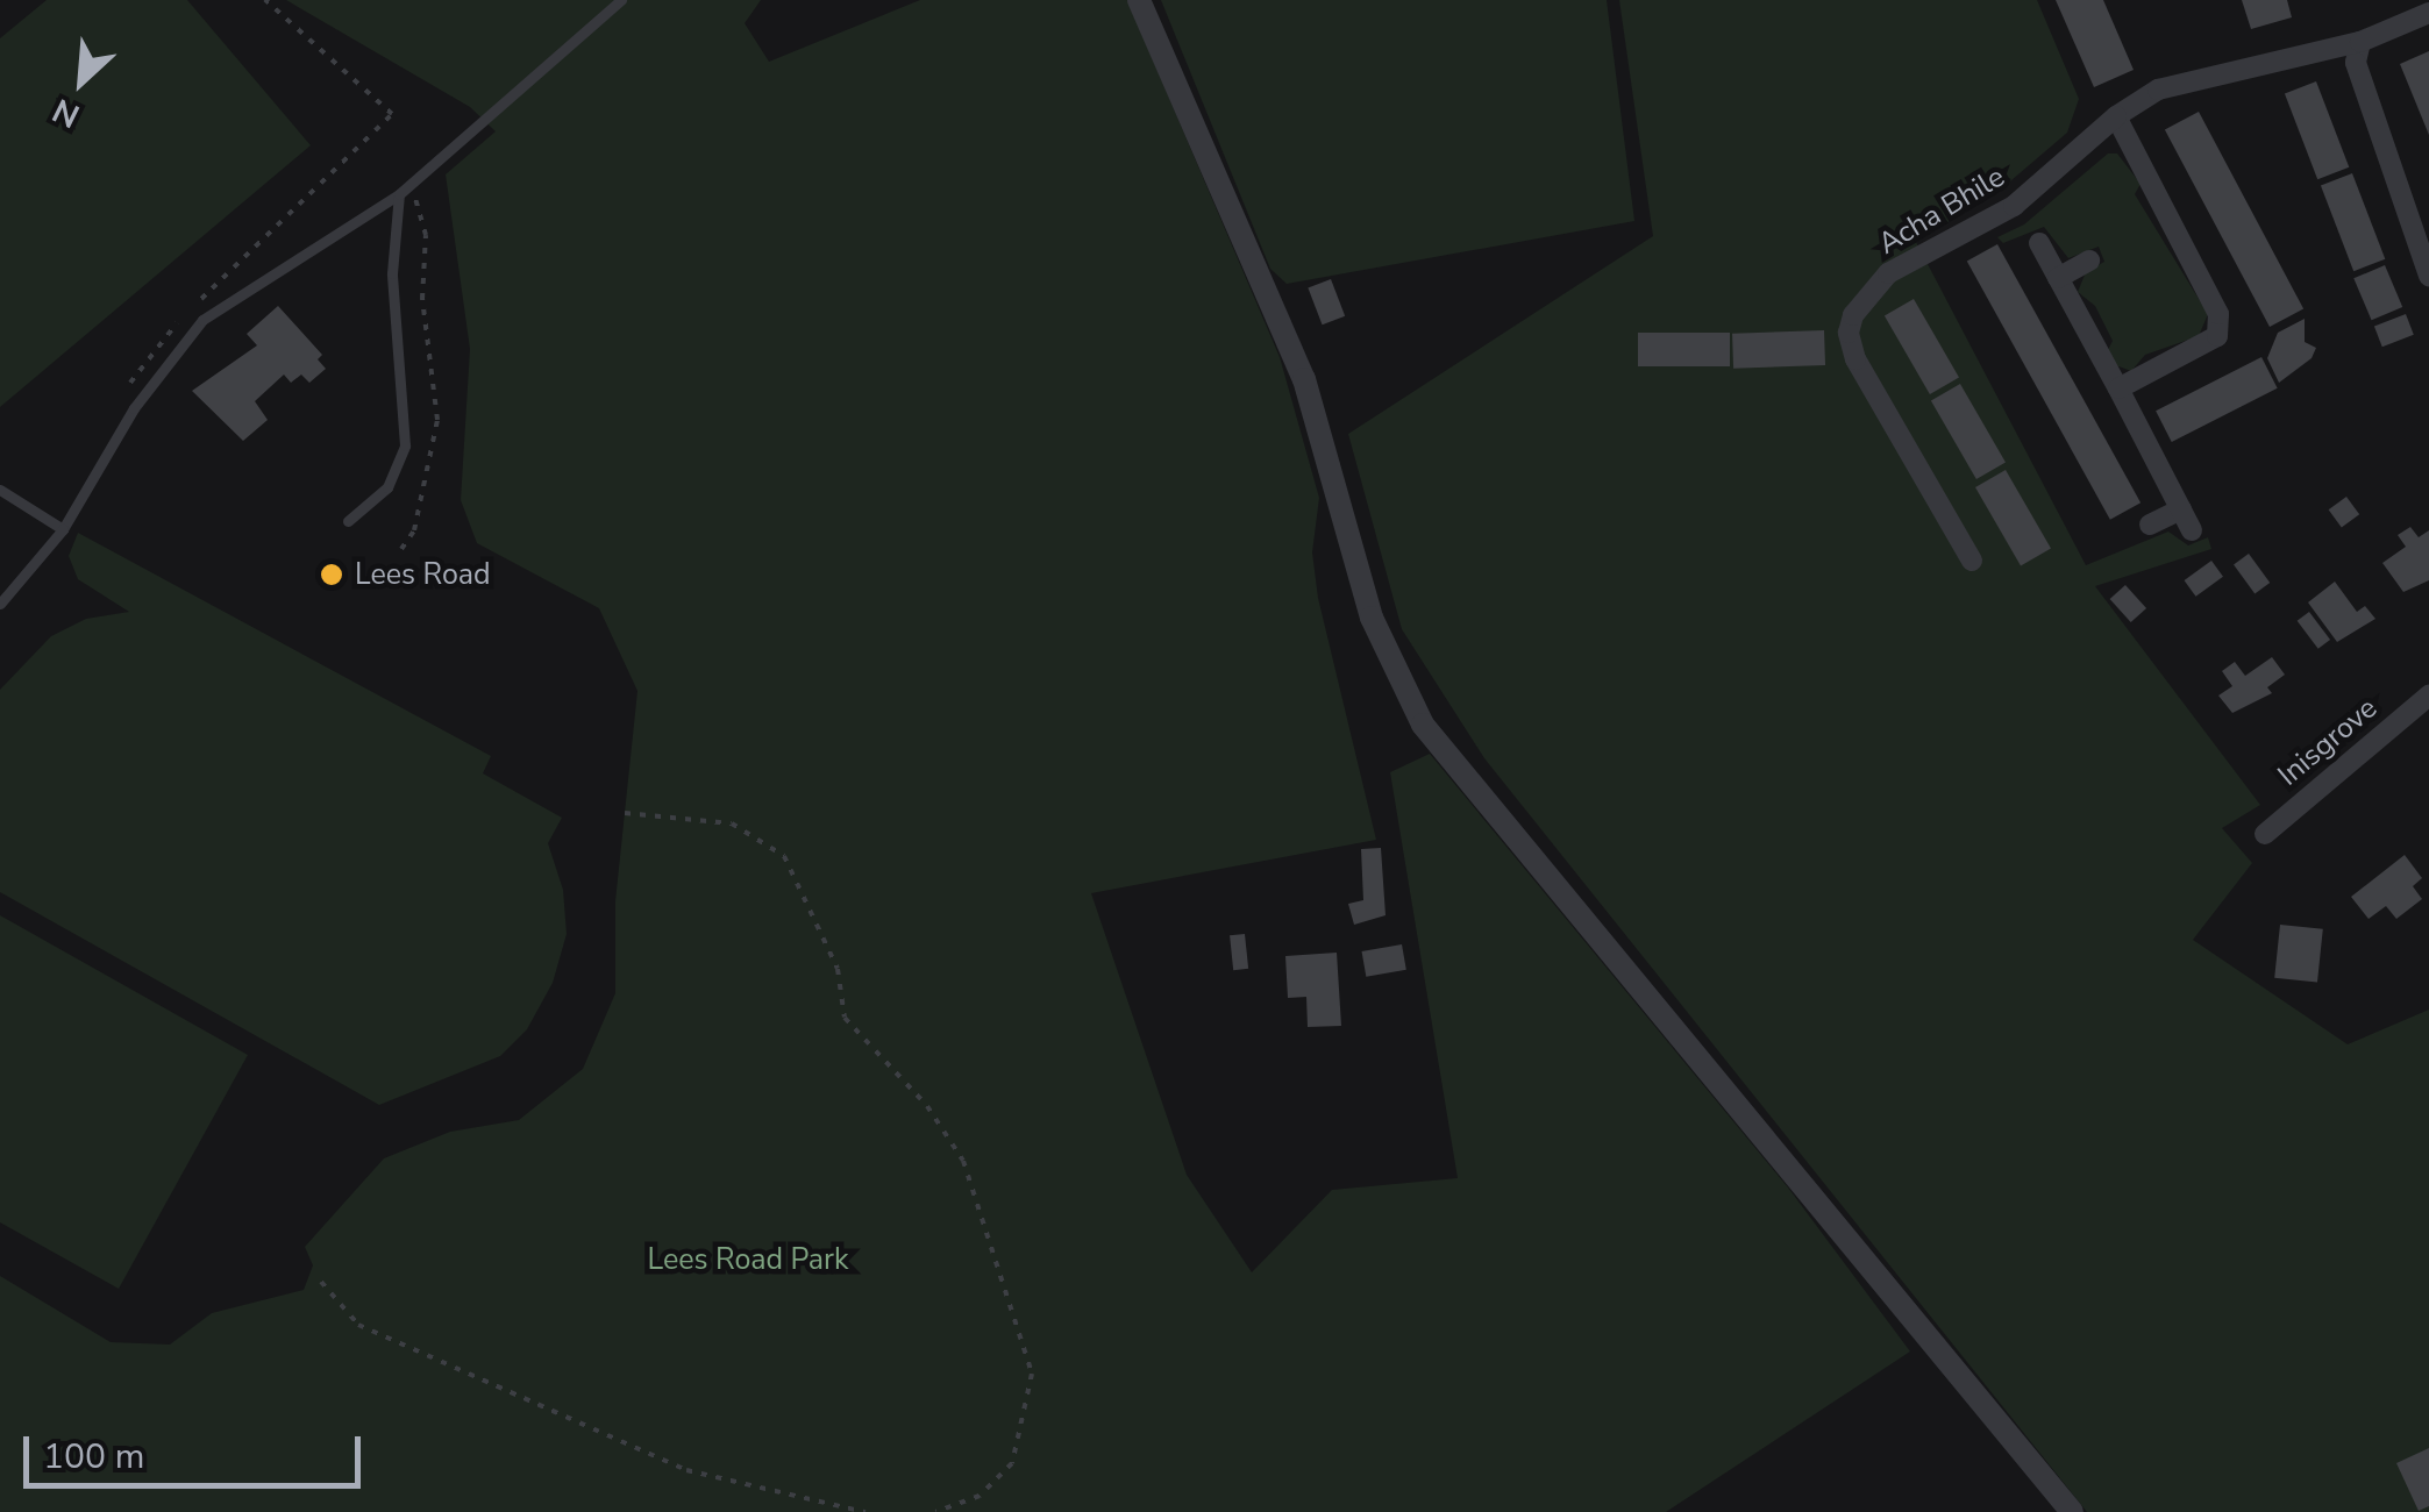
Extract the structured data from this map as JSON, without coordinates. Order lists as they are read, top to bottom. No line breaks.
{"streets":{"street":["Acha Bhile","Inisgrove"]},"parks":["Lees Road Park"],"places":["Lees Road"],"scale_bar":"100 m","north":"bottom left"}
